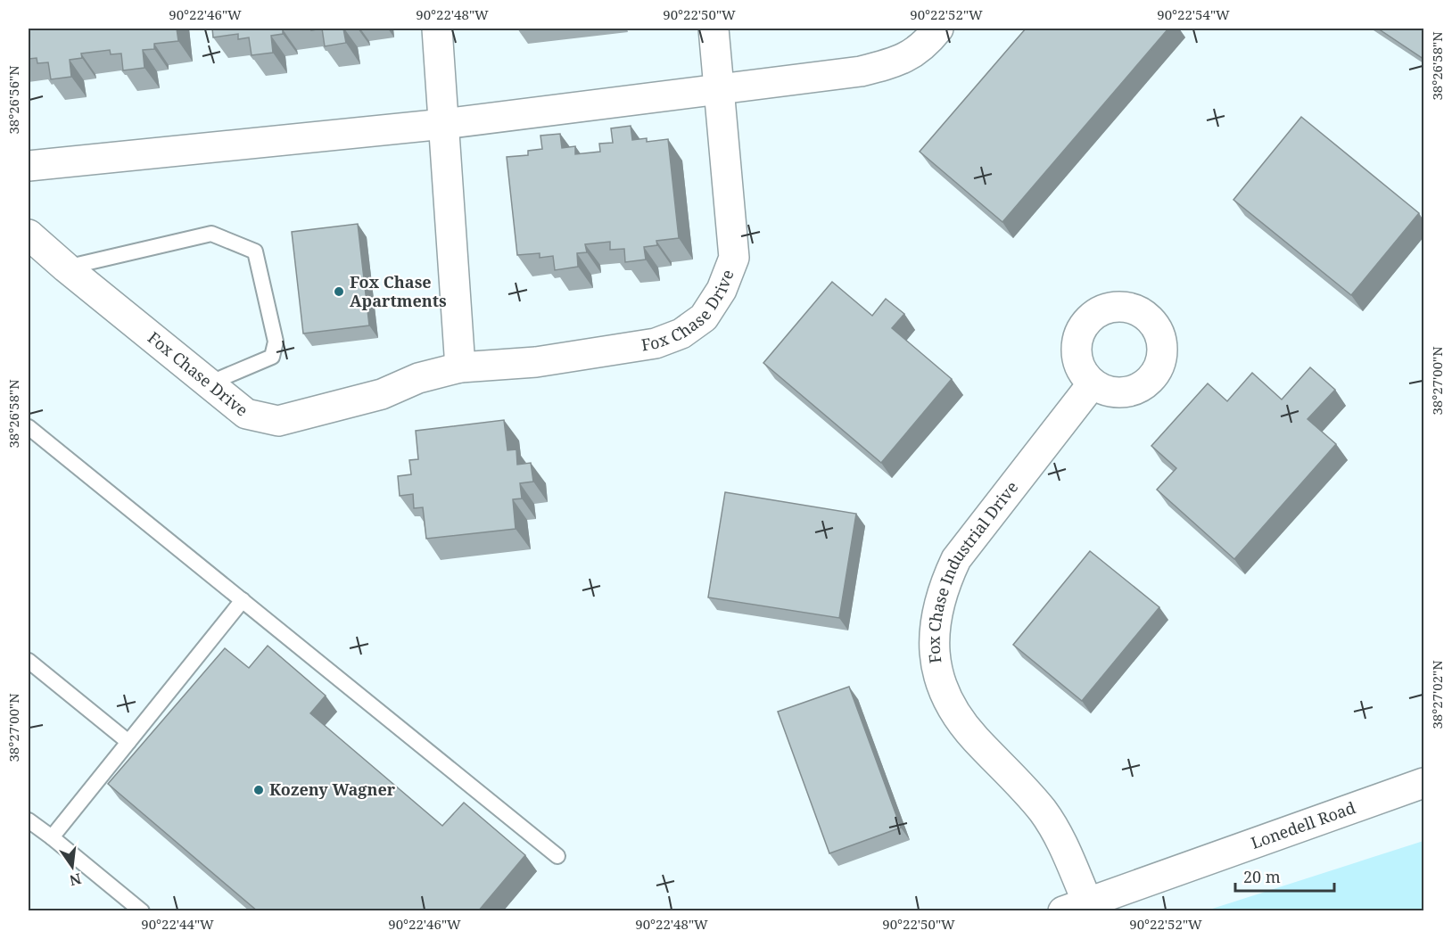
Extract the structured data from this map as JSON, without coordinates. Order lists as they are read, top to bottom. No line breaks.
{"streets":{"street":["Fox Chase Drive","Fox Chase Industrial Drive","Lonedell Road"]},"crossings":[["Fox Chase Industrial Drive","Lonedell Road"]],"places":["Fox Chase Apartments","Kozeny Wagner"],"scale_bar":"20 m","north":"bottom","coordinates":["90°22'46\"W","90°22'48\"W","90°22'50\"W","90°22'52\"W","90°22'54\"W","38°26'58\"N","38°26'56\"N","38°27'00\"N","38°27'02\"N","90°22'44\"W"]}
